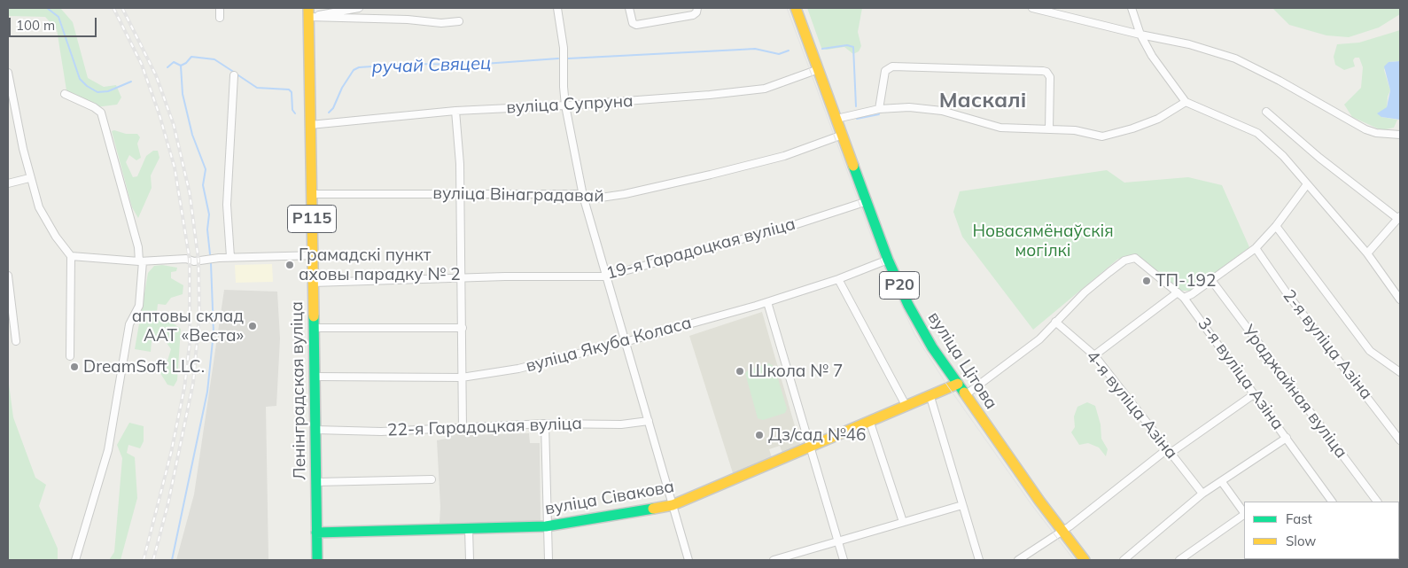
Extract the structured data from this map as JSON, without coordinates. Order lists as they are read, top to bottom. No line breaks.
{"streets":{"main road":["Р115","Р20","вуліца Цітова","Ленінградская вуліца","вуліца Сівакова"],"street":["вуліца Супруна","вуліца Вінаградавай","19-я Гарадоцкая вуліца","вуліца Якуба Коласа","2-я вуліца Азіна","3-я вуліца Азіна","Ураджайная вуліца","4-я вуліца Азіна","22-я Гарадоцкая вуліца"]},"crossings":[["вуліца Супруна","вуліца Цітова"],["вуліца Супруна","Ленінградская вуліца"],["вуліца Вінаградавай","вуліца Цітова"],["вуліца Вінаградавай","Ленінградская вуліца"],["19-я Гарадоцкая вуліца","вуліца Цітова"],["19-я Гарадоцкая вуліца","Ленінградская вуліца"],["вуліца Якуба Коласа","вуліца Цітова"],["вуліца Якуба Коласа","Ленінградская вуліца"],["вуліца Цітова","вуліца Сівакова"],["3-я вуліца Азіна","4-я вуліца Азіна"],["Ленінградская вуліца","22-я Гарадоцкая вуліца"],["Ленінградская вуліца","вуліца Сівакова"]],"districts":["Маскалі"],"water":["ручай Свяцец"],"parks":["Новасямёнаўскія могілкі"],"places":["Грамадскі пункт аховы парадку № 2","ТП-192","аптовы склад ААТ «Веста»","DreamSoft LLC.","Школа № 7","Дз/сад №46"],"legend":["Fast","Slow"],"scale_bar":"100 m"}
